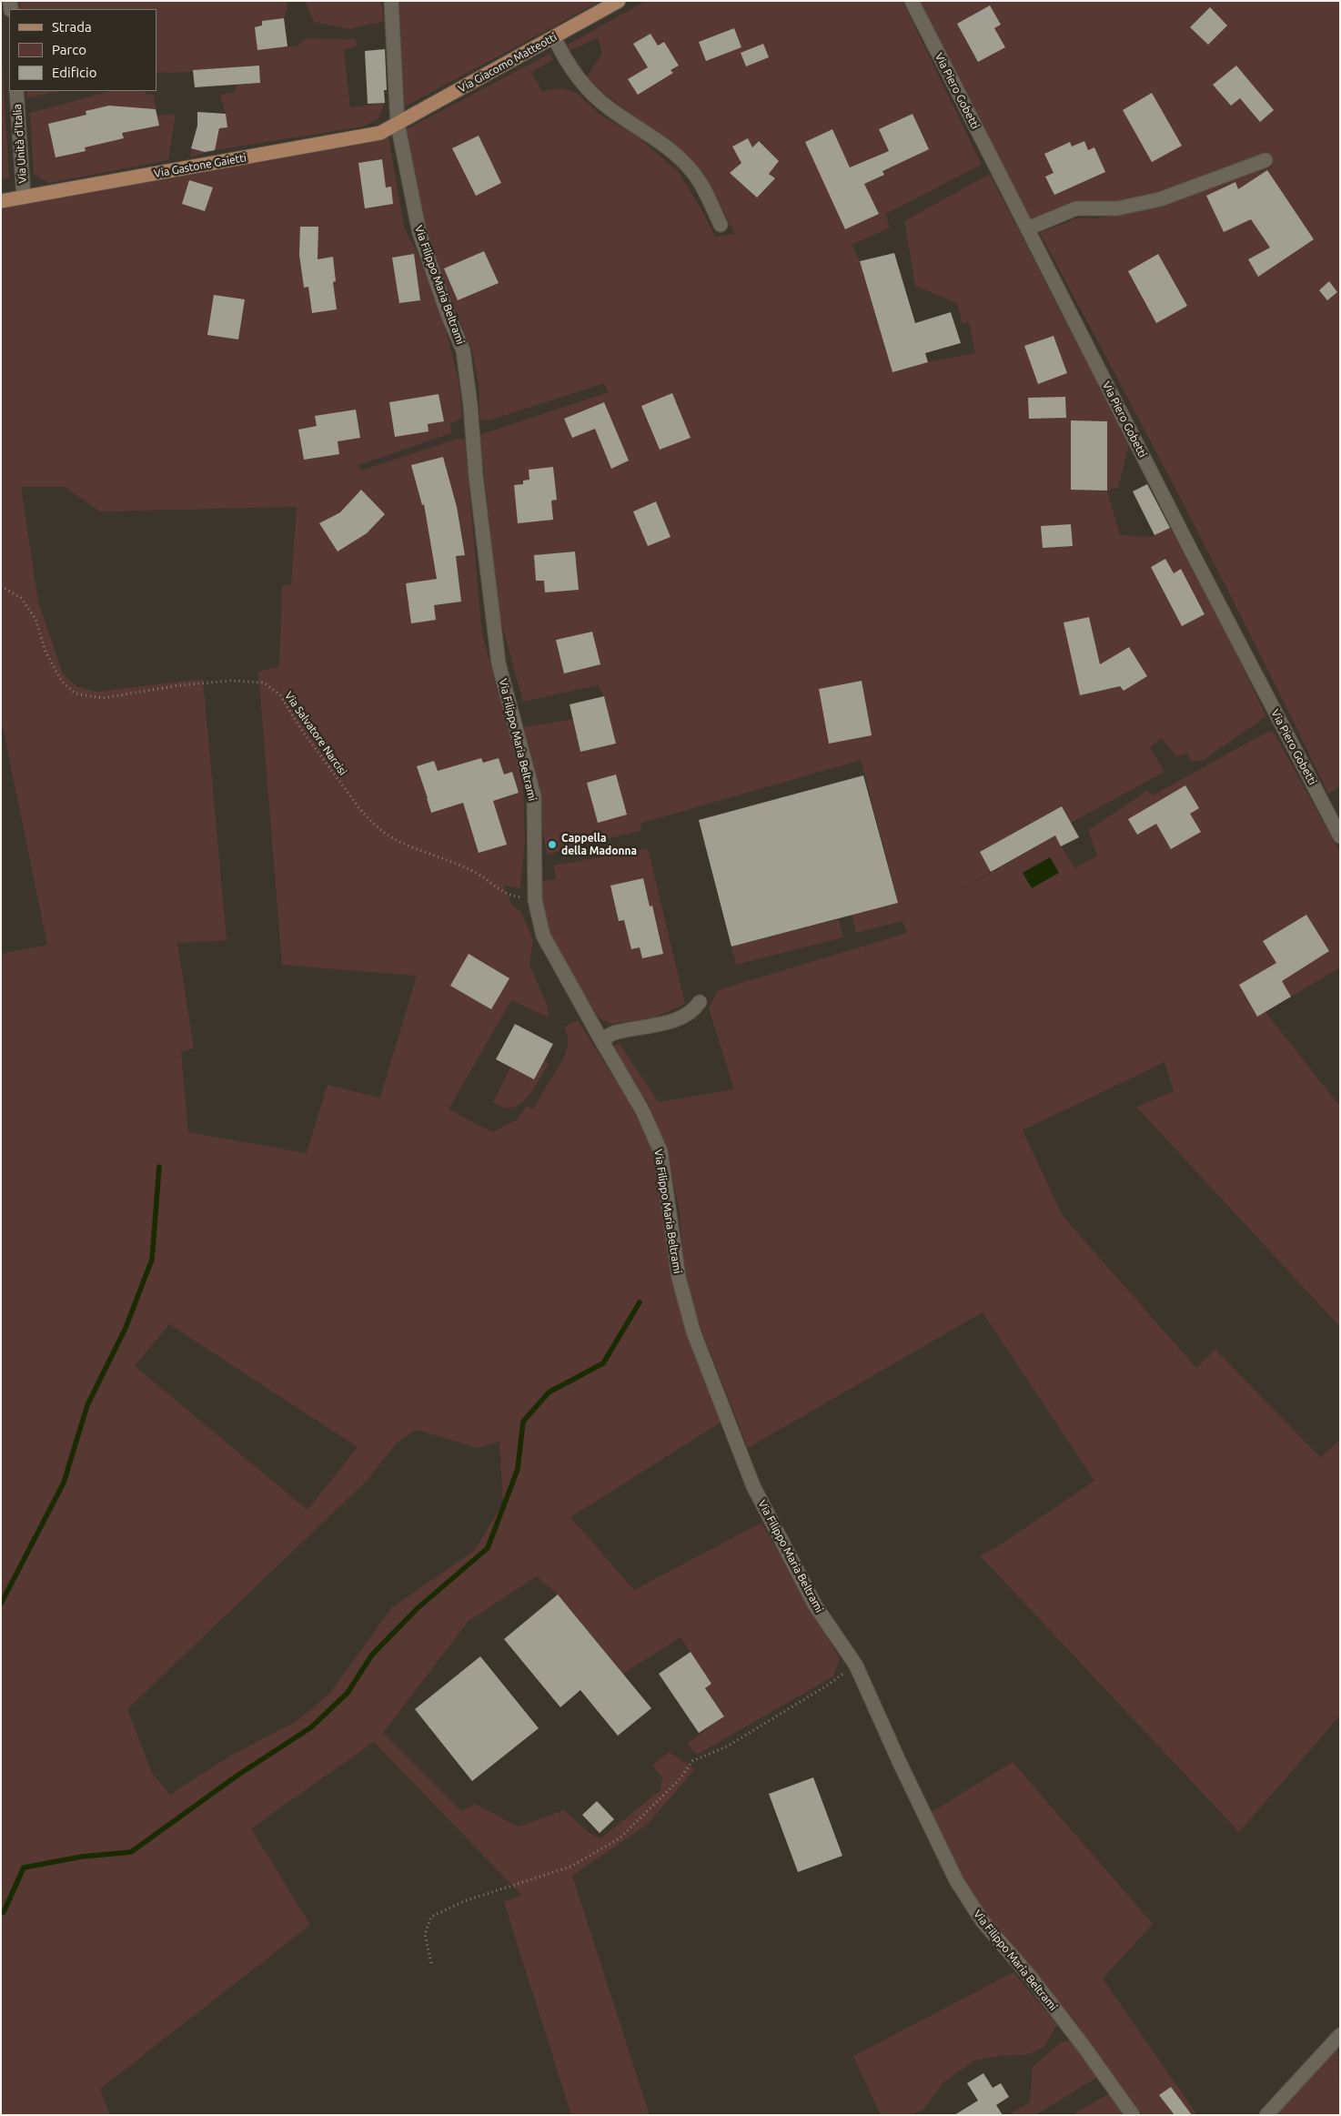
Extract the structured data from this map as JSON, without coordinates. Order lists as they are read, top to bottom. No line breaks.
{"streets":{"main road":["Via Giacomo Matteotti","Via Gastone Gaietti"],"street":["Via Piero Gobetti","Via Unità d'Italia","Via Filippo Maria Beltrami"],"path":["Via Salvatore Narcisi"]},"crossings":[["Via Giacomo Matteotti","Via Gastone Gaietti"],["Via Giacomo Matteotti","Via Filippo Maria Beltrami"],["Via Unità d'Italia","Via Gastone Gaietti"],["Via Gastone Gaietti","Via Filippo Maria Beltrami"],["Via Filippo Maria Beltrami","Via Salvatore Narcisi"]],"places":["Cappella della Madonna"],"legend":["Strada","Parco","Edificio"]}
